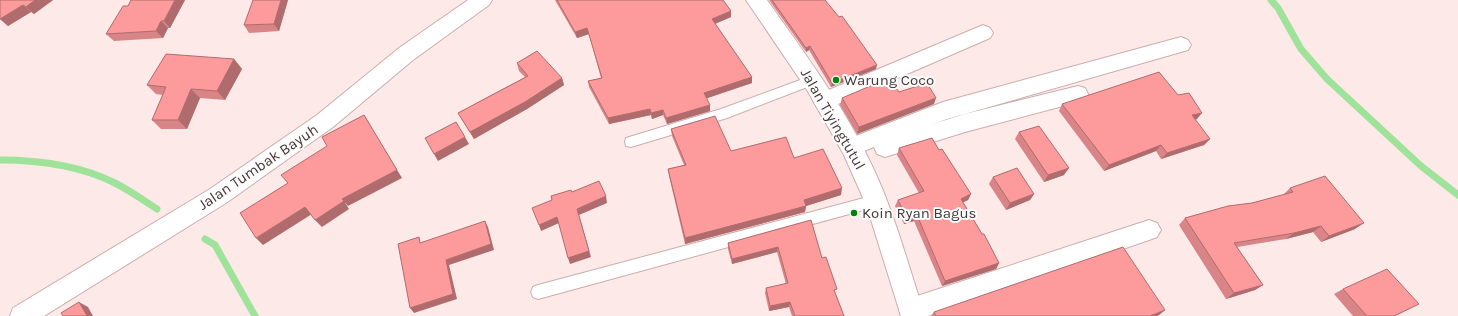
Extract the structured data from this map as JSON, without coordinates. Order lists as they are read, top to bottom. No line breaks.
{"streets":{"street":["Jalan Tiyingtutul","Jalan Tumbak Bayuh"]},"places":["Warung Coco","Koin Ryan Bagus"]}
